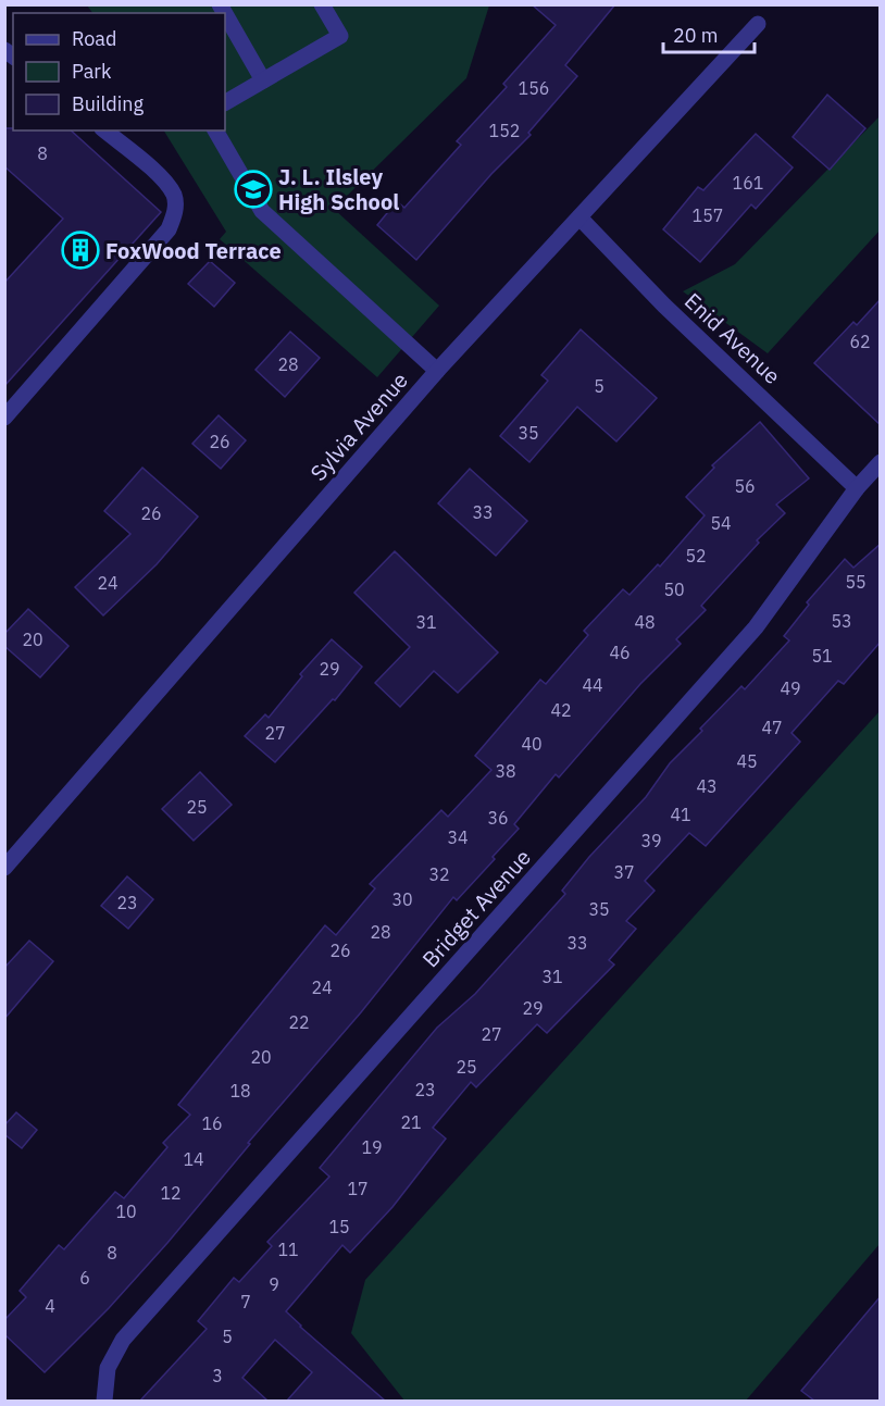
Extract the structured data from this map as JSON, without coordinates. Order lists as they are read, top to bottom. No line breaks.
{"streets":{"street":["Enid Avenue","Sylvia Avenue","Bridget Avenue"]},"crossings":[["Enid Avenue","Sylvia Avenue"],["Enid Avenue","Bridget Avenue"]],"places":{"school or university":["J. L. Ilsley High School"],"building":["FoxWood Terrace"]},"house_numbers":["156","152","8","161","157","62","28","5","35","26","56","33","26","54","52","55","24","50","53","31","48","20","46","51","29","44","49","42","47","27","40","45","38","43","25","41","36","34","39","37","32","30","23","35","28","33","26","31","24","29","22","27","20","25","23","18","21","16","19","14","17","12","10","15","11","8","6","9","7","4","5","3"],"legend":["Road","Park","Building"],"scale_bar":"20 m"}
